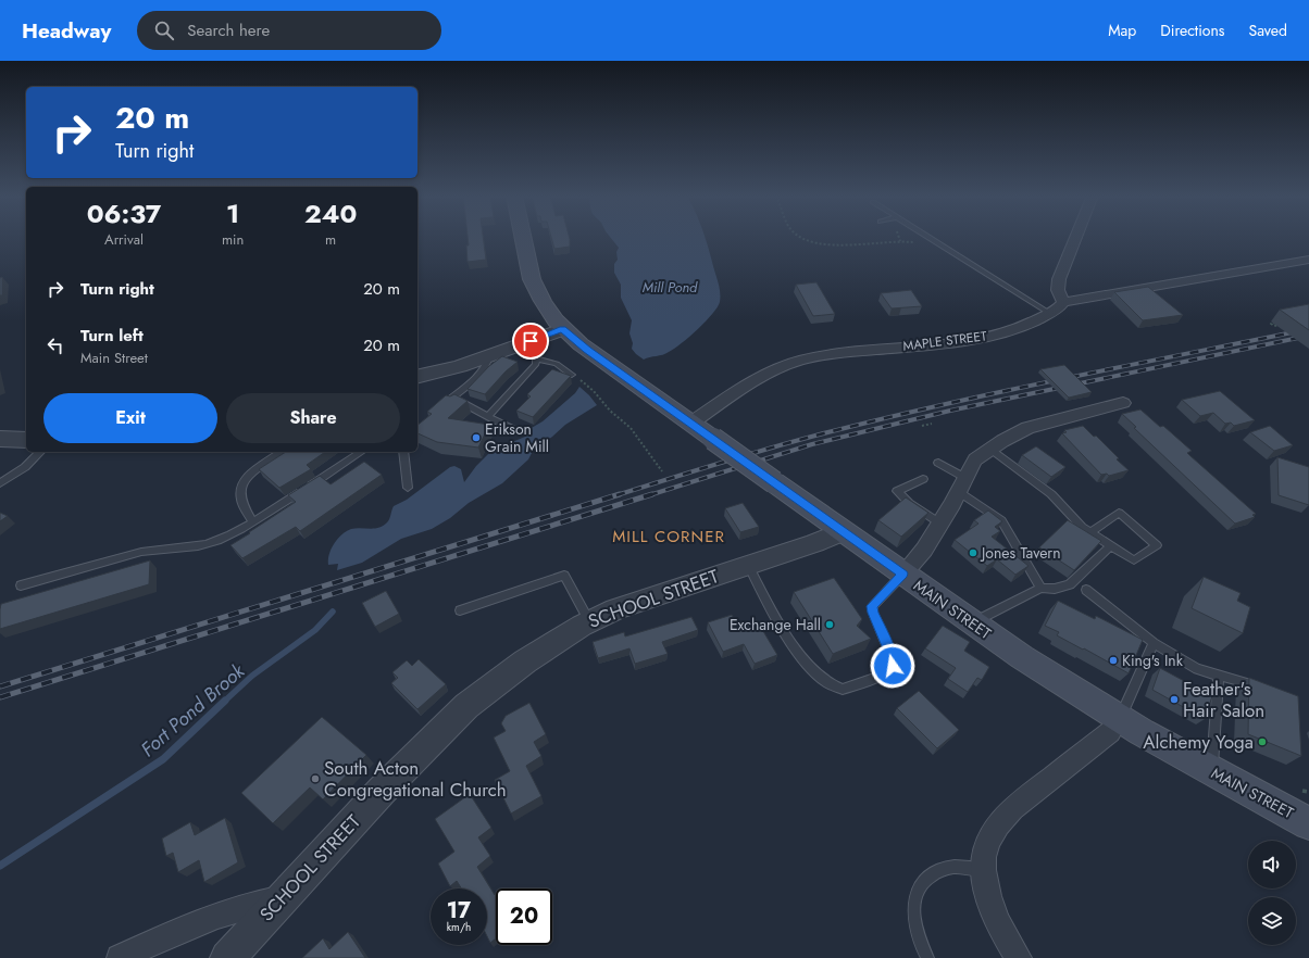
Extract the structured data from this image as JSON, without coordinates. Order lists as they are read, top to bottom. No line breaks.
{"streets":{"main road":["MAIN STREET"],"street":["MAPLE STREET","SCHOOL STREET"]},"crossings":[["MAPLE STREET","MAIN STREET"],["SCHOOL STREET","MAIN STREET"]],"districts":["MILL CORNER"],"water":["Mill Pond","Fort Pond Brook"],"places":["Erikson Grain Mill","Jones Tavern","Exchange Hall","King's Ink","Feather's Hair Salon","Alchemy Yoga","South Acton Congregational Church"],"page":{"header":"Headway","search":"Search here","nav":["Map","Directions","Saved"],"turn":["20 m","Turn right"],"eta":["06:37","Arrival","1","min","240","m"],"list":[{"name":"Turn right","value":"20 m"},{"name":"Turn left","note":"Main Street","value":"20 m"}],"buttons":["Exit","Share"],"speed":"17 km/h","limit":"20"}}
